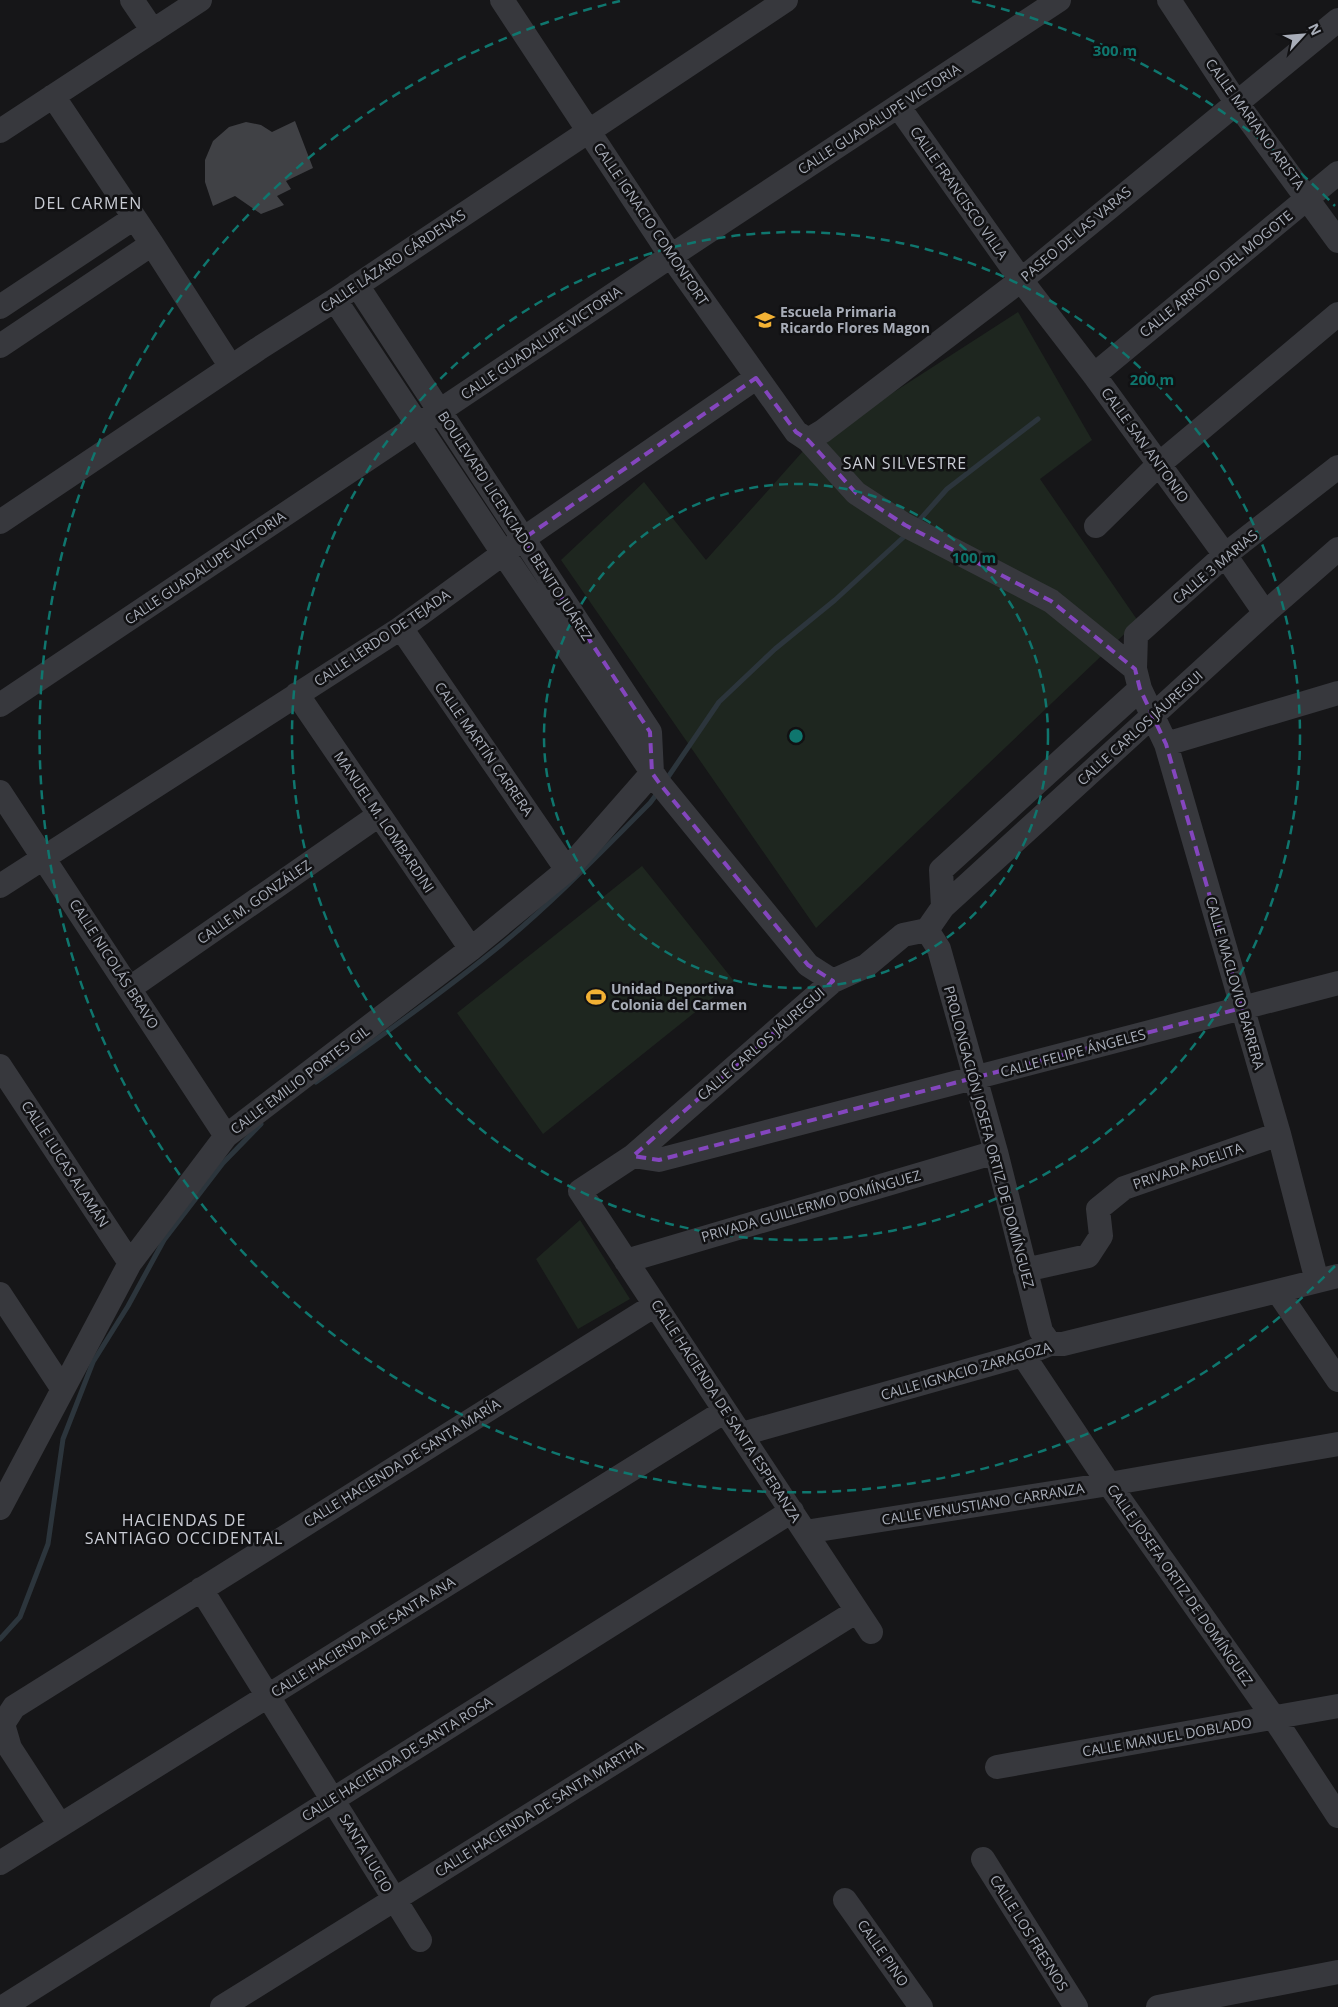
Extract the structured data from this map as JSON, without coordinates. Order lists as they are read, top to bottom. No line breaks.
{"streets":{"street":["CALLE GUADALUPE VICTORIA","CALLE MARIANO ARISTA","CALLE FRANCISCO VILLA","CALLE IGNACIO COMONFORT","PASEO DE LAS VARAS","CALLE LÁZARO CÁRDENAS","CALLE ARROYO DEL MOGOTE","CALLE SAN ANTONIO","BOULEVARD LICENCIADO BENITO JUÁREZ","CALLE 3 MARIAS","CALLE LERDO DE TEJADA","CALLE CARLOS JÁUREGUI","CALLE MARTÍN CARRERA","MANUEL M. LOMBARDINI","CALLE M. GONZÁLEZ","CALLE NICOLÁS BRAVO","CALLE MACLOVIO BARRERA","CALLE FELIPE ÁNGELES","CALLE EMILIO PORTES GIL","PROLONGACIÓN JOSEFA ORTIZ DE DOMÍNGUEZ","CALLE LUCAS ALAMÁN","PRIVADA ADELITA","PRIVADA GUILLERMO DOMÍNGUEZ","CALLE IGNACIO ZARAGOZA","CALLE HACIENDA DE SANTA ESPERANZA","CALLE HACIENDA DE SANTA MARÍA","CALLE VENUSTIANO CARRANZA","CALLE JOSEFA ORTIZ DE DOMÍNGUEZ","CALLE HACIENDA DE SANTA ANA","CALLE MANUEL DOBLADO","CALLE HACIENDA DE SANTA ROSA","CALLE HACIENDA DE SANTA MARTHA","SANTA LUCIO","CALLE LOS FRESNOS","CALLE PINO"]},"crossings":[["CALLE GUADALUPE VICTORIA","CALLE FRANCISCO VILLA"],["CALLE GUADALUPE VICTORIA","CALLE IGNACIO COMONFORT"],["CALLE GUADALUPE VICTORIA","BOULEVARD LICENCIADO BENITO JUÁREZ"],["CALLE MARIANO ARISTA","PASEO DE LAS VARAS"],["CALLE MARIANO ARISTA","CALLE ARROYO DEL MOGOTE"],["CALLE FRANCISCO VILLA","PASEO DE LAS VARAS"],["CALLE FRANCISCO VILLA","CALLE SAN ANTONIO"],["CALLE IGNACIO COMONFORT","PASEO DE LAS VARAS"],["CALLE IGNACIO COMONFORT","CALLE LÁZARO CÁRDENAS"],["CALLE IGNACIO COMONFORT","CALLE 3 MARIAS"],["CALLE IGNACIO COMONFORT","CALLE LERDO DE TEJADA"],["CALLE IGNACIO COMONFORT","CALLE CARLOS JÁUREGUI"],["CALLE IGNACIO COMONFORT","CALLE MACLOVIO BARRERA"],["PASEO DE LAS VARAS","CALLE SAN ANTONIO"],["CALLE LÁZARO CÁRDENAS","BOULEVARD LICENCIADO BENITO JUÁREZ"],["CALLE ARROYO DEL MOGOTE","CALLE SAN ANTONIO"],["CALLE SAN ANTONIO","CALLE 3 MARIAS"],["CALLE SAN ANTONIO","CALLE CARLOS JÁUREGUI"],["BOULEVARD LICENCIADO BENITO JUÁREZ","CALLE LERDO DE TEJADA"],["BOULEVARD LICENCIADO BENITO JUÁREZ","CALLE EMILIO PORTES GIL"],["CALLE 3 MARIAS","CALLE CARLOS JÁUREGUI"],["CALLE 3 MARIAS","CALLE MACLOVIO BARRERA"],["CALLE LERDO DE TEJADA","CALLE MARTÍN CARRERA"],["CALLE LERDO DE TEJADA","MANUEL M. LOMBARDINI"],["CALLE LERDO DE TEJADA","CALLE NICOLÁS BRAVO"],["CALLE CARLOS JÁUREGUI","CALLE MACLOVIO BARRERA"],["CALLE CARLOS JÁUREGUI","CALLE FELIPE ÁNGELES"],["CALLE CARLOS JÁUREGUI","PROLONGACIÓN JOSEFA ORTIZ DE DOMÍNGUEZ"],["CALLE CARLOS JÁUREGUI","CALLE HACIENDA DE SANTA ESPERANZA"],["CALLE MARTÍN CARRERA","CALLE EMILIO PORTES GIL"],["MANUEL M. LOMBARDINI","CALLE M. GONZÁLEZ"],["MANUEL M. LOMBARDINI","CALLE EMILIO PORTES GIL"],["CALLE M. GONZÁLEZ","CALLE NICOLÁS BRAVO"],["CALLE NICOLÁS BRAVO","CALLE EMILIO PORTES GIL"],["CALLE MACLOVIO BARRERA","CALLE FELIPE ÁNGELES"],["CALLE MACLOVIO BARRERA","PRIVADA ADELITA"],["CALLE MACLOVIO BARRERA","CALLE IGNACIO ZARAGOZA"],["CALLE FELIPE ÁNGELES","PROLONGACIÓN JOSEFA ORTIZ DE DOMÍNGUEZ"],["CALLE EMILIO PORTES GIL","CALLE LUCAS ALAMÁN"],["PROLONGACIÓN JOSEFA ORTIZ DE DOMÍNGUEZ","PRIVADA ADELITA"],["PROLONGACIÓN JOSEFA ORTIZ DE DOMÍNGUEZ","PRIVADA GUILLERMO DOMÍNGUEZ"],["PROLONGACIÓN JOSEFA ORTIZ DE DOMÍNGUEZ","CALLE IGNACIO ZARAGOZA"],["PRIVADA GUILLERMO DOMÍNGUEZ","CALLE HACIENDA DE SANTA ESPERANZA"],["CALLE IGNACIO ZARAGOZA","CALLE HACIENDA DE SANTA ESPERANZA"],["CALLE IGNACIO ZARAGOZA","CALLE JOSEFA ORTIZ DE DOMÍNGUEZ"],["CALLE HACIENDA DE SANTA ESPERANZA","CALLE HACIENDA DE SANTA MARÍA"],["CALLE HACIENDA DE SANTA ESPERANZA","CALLE VENUSTIANO CARRANZA"],["CALLE HACIENDA DE SANTA ESPERANZA","CALLE HACIENDA DE SANTA ANA"],["CALLE HACIENDA DE SANTA ESPERANZA","CALLE HACIENDA DE SANTA ROSA"],["CALLE HACIENDA DE SANTA ESPERANZA","CALLE HACIENDA DE SANTA MARTHA"],["CALLE HACIENDA DE SANTA MARÍA","CALLE HACIENDA DE SANTA ANA"],["CALLE HACIENDA DE SANTA MARÍA","SANTA LUCIO"],["CALLE VENUSTIANO CARRANZA","CALLE JOSEFA ORTIZ DE DOMÍNGUEZ"],["CALLE JOSEFA ORTIZ DE DOMÍNGUEZ","CALLE MANUEL DOBLADO"],["CALLE HACIENDA DE SANTA ANA","SANTA LUCIO"],["CALLE HACIENDA DE SANTA ROSA","SANTA LUCIO"],["CALLE HACIENDA DE SANTA MARTHA","SANTA LUCIO"]],"districts":["DEL CARMEN","SAN SILVESTRE","HACIENDAS DE SANTIAGO OCCIDENTAL"],"places":{"school or university":["Escuela Primaria Ricardo Flores Magon"],"sports":["Unidad Deportiva Colonia del Carmen"]},"north":"top right","rings":["300 m","200 m","100 m"]}
